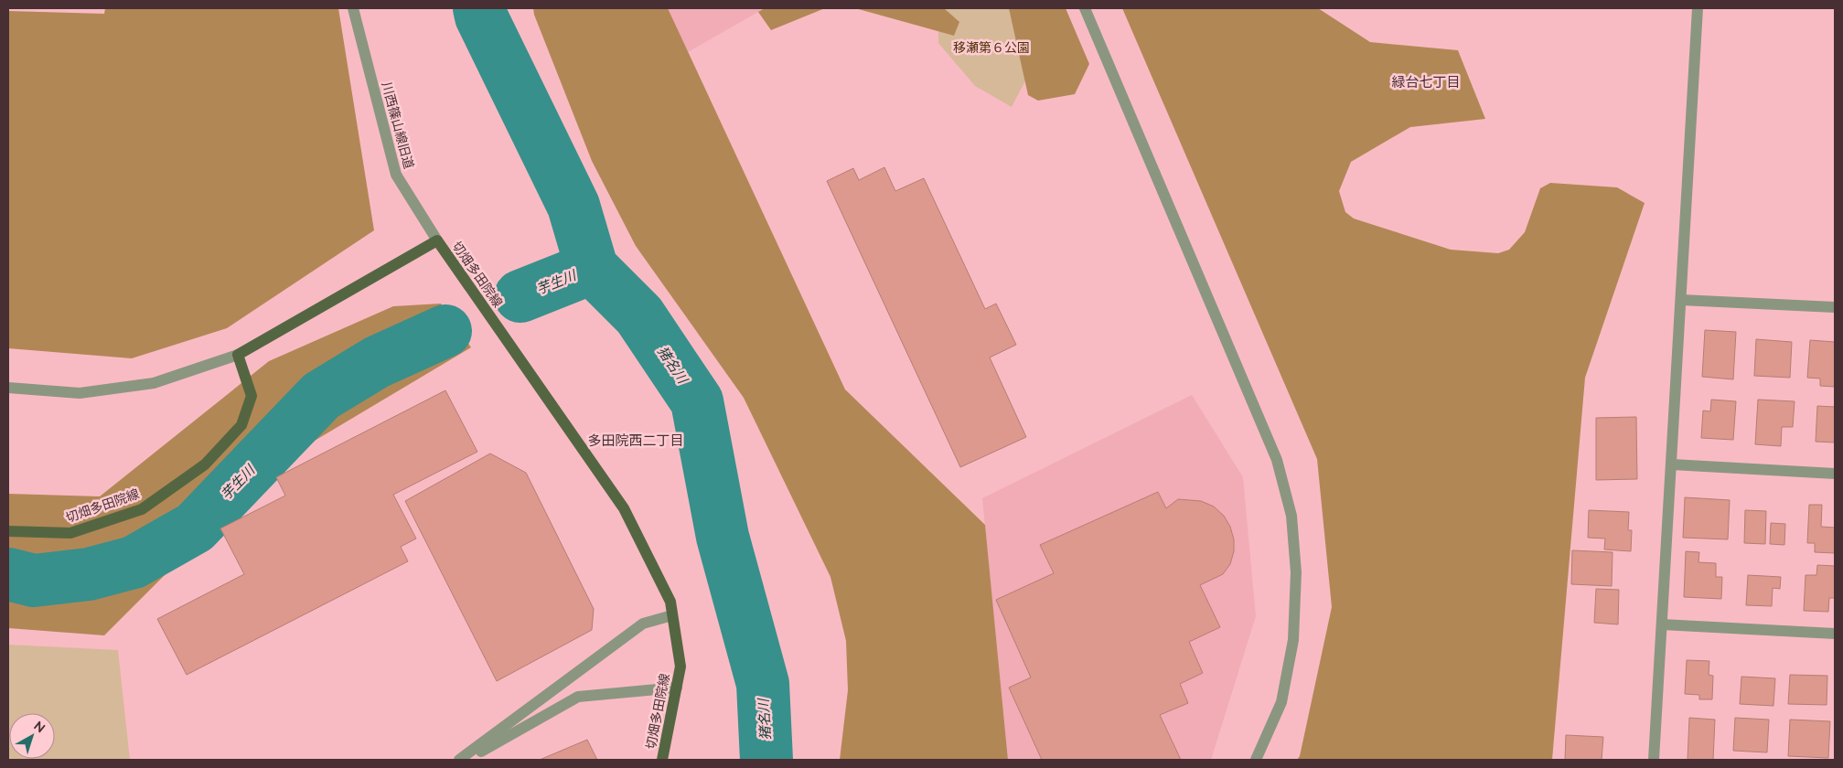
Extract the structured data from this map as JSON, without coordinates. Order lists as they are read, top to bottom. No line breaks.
{"streets":{"main road":["切畑多田院線"],"street":["川西篠山線旧道"]},"crossings":[["川西篠山線旧道","切畑多田院線"]],"districts":["緑台七丁目","多田院西二丁目"],"water":["芋生川","猪名川"],"parks":["移瀬第６公園"],"north":"top right"}
